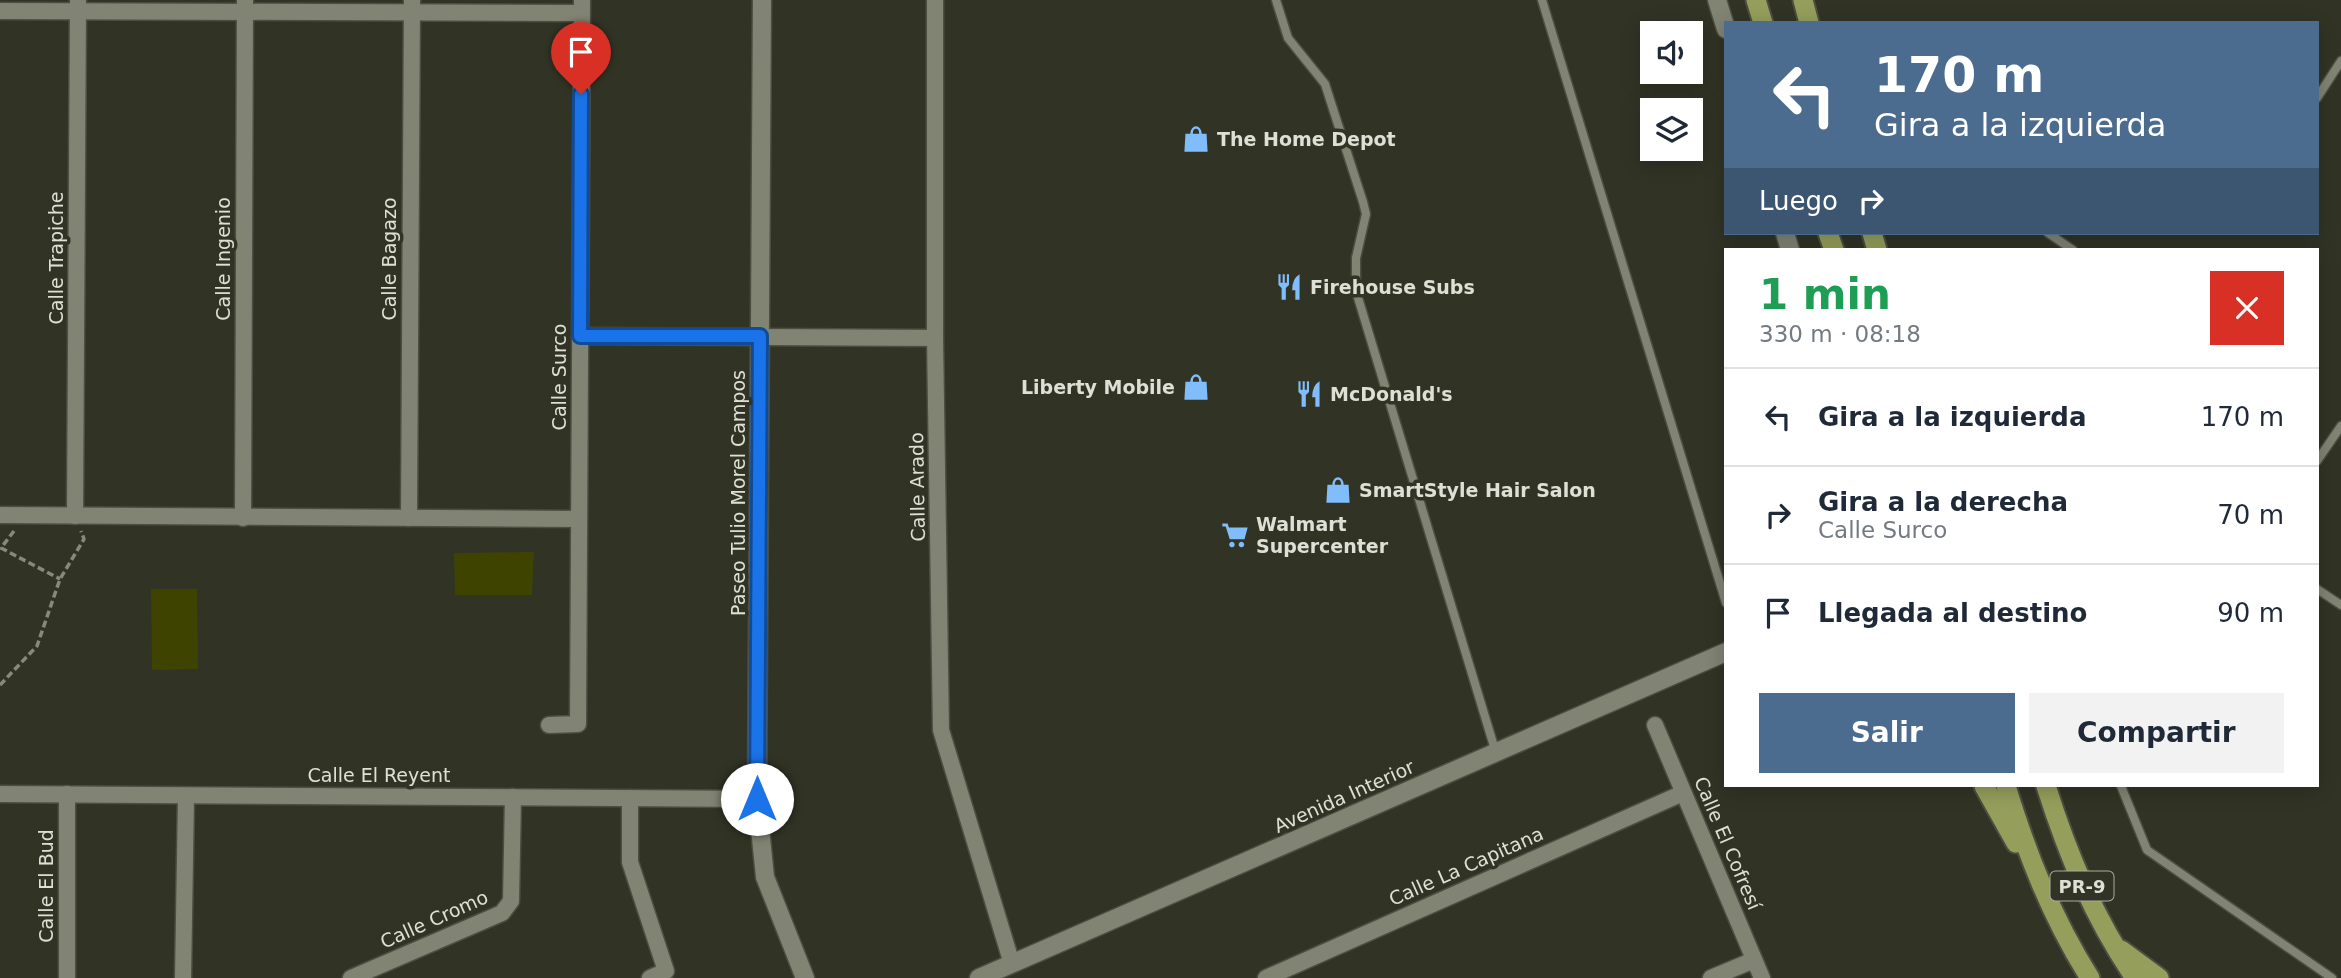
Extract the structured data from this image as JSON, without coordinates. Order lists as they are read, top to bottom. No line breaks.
{"streets":{"highway":["PR-9"],"street":["Calle Trapiche","Calle Ingenio","Calle Bagazo","Calle Surco","Calle Arado","Paseo Tulio Morel Campos","Calle El Reyent","Avenida Interior","Calle El Cofresí","Calle La Capitana","Calle El Bud","Calle Cromo"]},"crossings":[["Calle Arado","Avenida Interior"],["Paseo Tulio Morel Campos","Calle El Reyent"],["Calle El Reyent","Calle El Bud"],["Calle El Reyent","Calle Cromo"],["Calle El Cofresí","Calle La Capitana"]],"places":{"shop":["The Home Depot","Liberty Mobile","SmartStyle Hair Salon"],"restaurant":["Firehouse Subs","McDonald's"],"supermarket":["Walmart Supercenter"]},"page":{"turn":["170 m","Gira a la izquierda"],"then":"Luego","heading":["1 min","330 m · 08:18"],"list":[{"name":"Gira a la izquierda","value":"170 m"},{"name":"Gira a la derecha","note":"Calle Surco","value":"70 m"},{"name":"Llegada al destino","value":"90 m"}],"buttons":["Salir","Compartir"]}}
